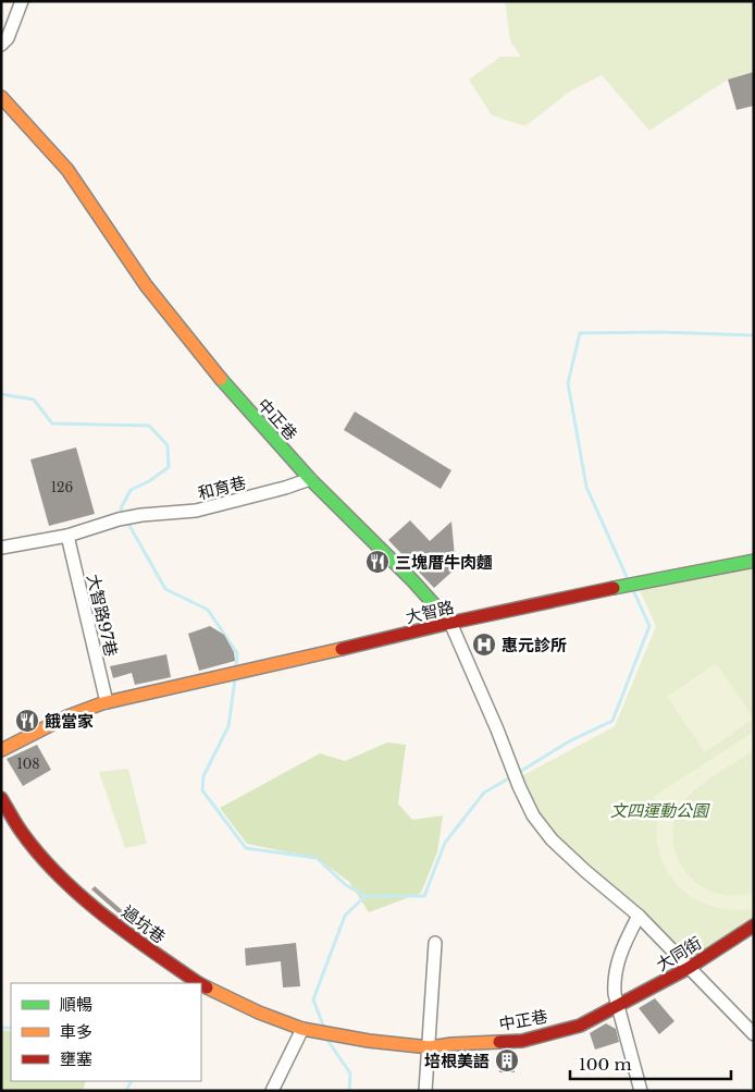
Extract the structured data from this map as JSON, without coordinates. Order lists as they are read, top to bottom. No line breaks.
{"streets":{"street":["中正巷","和育巷","大智路","大智路97巷","過坑巷","大同街"]},"crossings":[["中正巷","和育巷"],["中正巷","大智路"],["中正巷","過坑巷"],["中正巷","大同街"],["和育巷","大智路97巷"],["大智路","大智路97巷"]],"parks":["文四運動公園"],"places":{"restaurant":["三塊厝牛肉麵","餓當家"],"hospital":["惠元診所"],"building":["培根美語"]},"house_numbers":["126","108"],"legend":["順暢","車多","壅塞"],"scale_bar":"100 m"}
